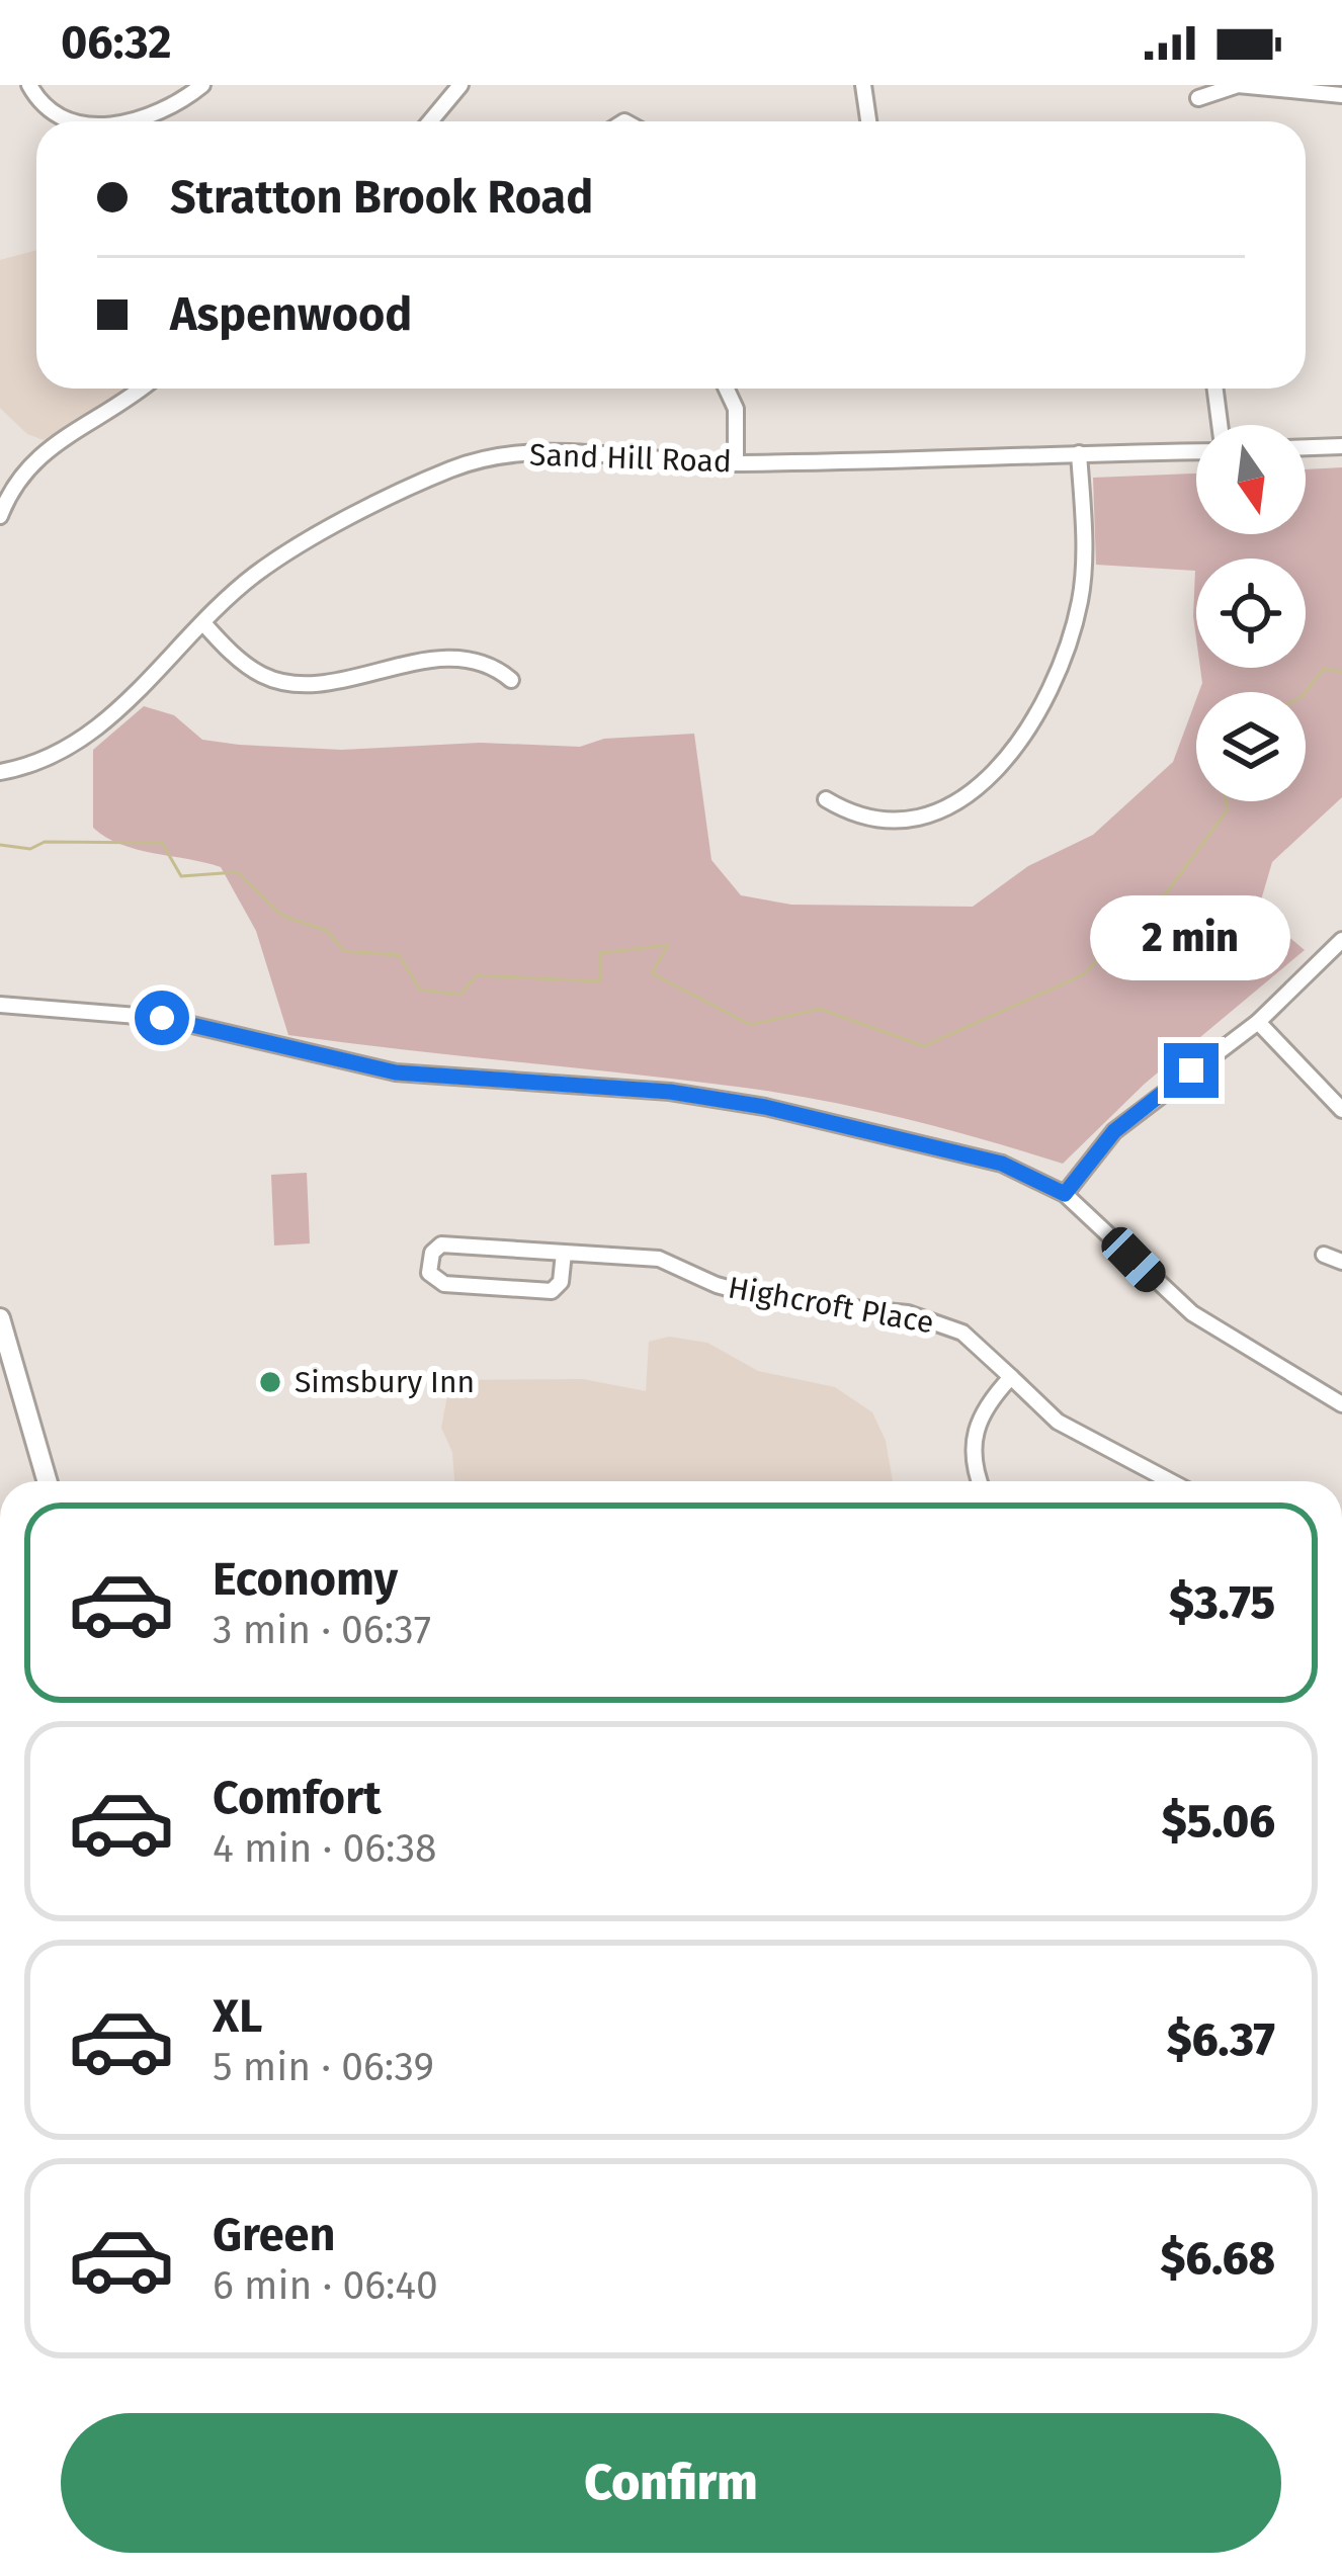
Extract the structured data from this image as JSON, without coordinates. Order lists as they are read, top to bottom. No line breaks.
{"streets":{"street":["Sand Hill Road","Highcroft Place"]},"places":["Simsbury Inn"],"north":"bottom","page":{"status":"06:32","banner":["Stratton Brook Road","Aspenwood"],"bubble":"2 min","list":[{"name":"Economy","note":"3 min · 06:37","value":"$3.75"},{"name":"Comfort","note":"4 min · 06:38","value":"$5.06"},{"name":"XL","note":"5 min · 06:39","value":"$6.37"},{"name":"Green","note":"6 min · 06:40","value":"$6.68"}],"buttons":"Confirm"}}
